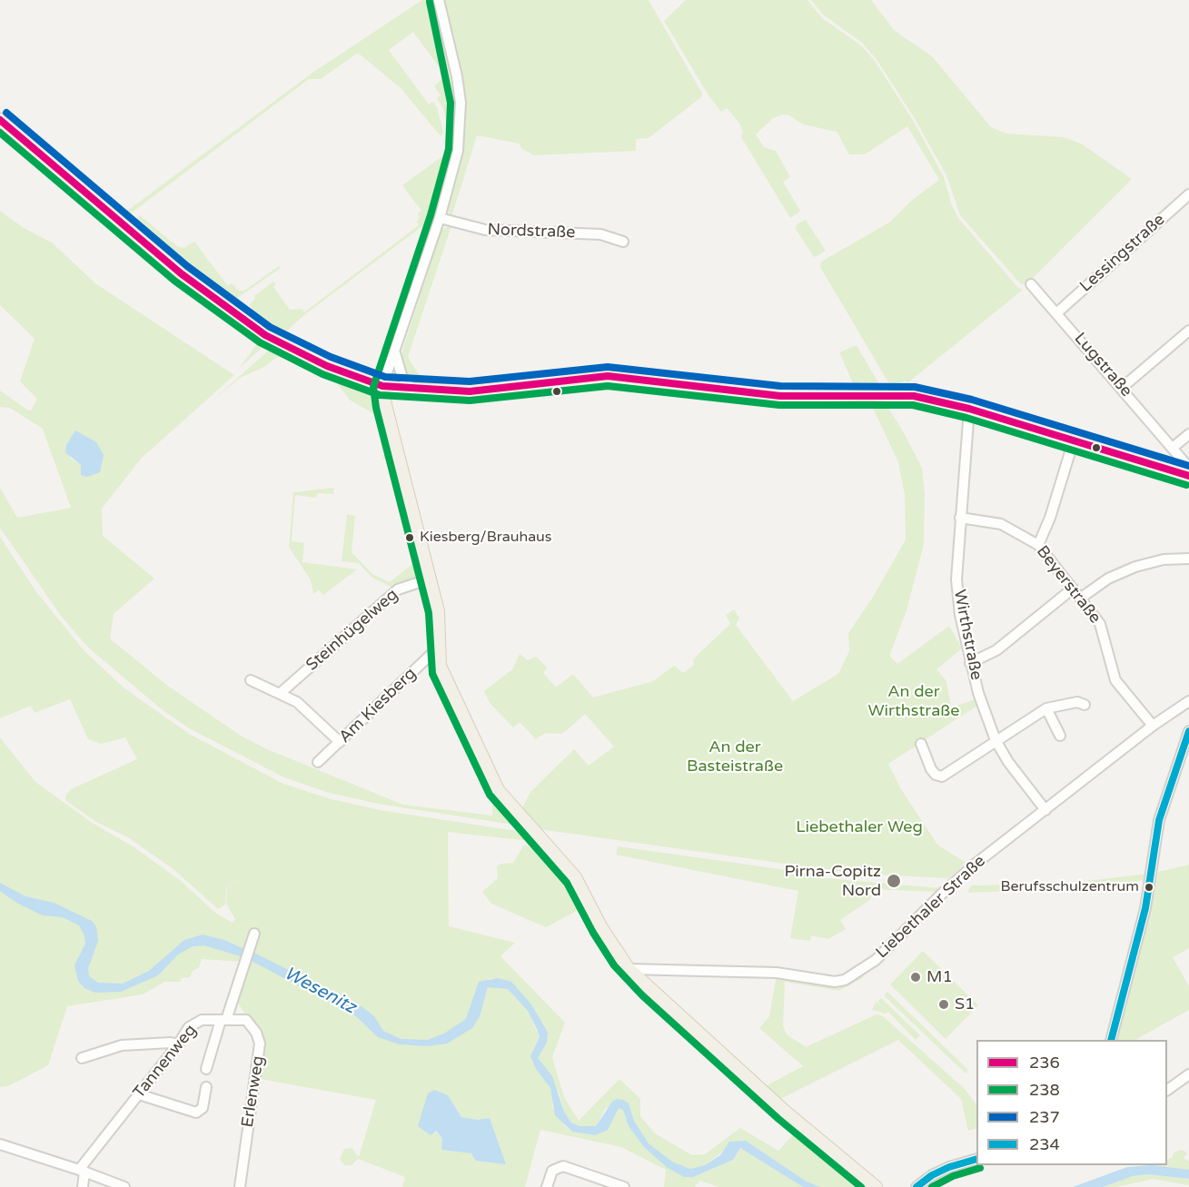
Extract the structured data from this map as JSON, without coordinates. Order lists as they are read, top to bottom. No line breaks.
{"streets":{"street":["Nordstraße","Lessingstraße","Lugstraße","Beyerstraße","Steinhügelweg","Wirthstraße","Am Kiesberg","Liebethaler Straße","Tannenweg","Erlenweg"]},"crossings":[["Lessingstraße","Lugstraße"],["Beyerstraße","Wirthstraße"],["Beyerstraße","Liebethaler Straße"],["Wirthstraße","Liebethaler Straße"]],"water":["Wesenitz"],"parks":["An der Wirthstraße","An der Basteistraße","Liebethaler Weg"],"places":["Kiesberg/Brauhaus","Pirna-Copitz Nord","Berufsschulzentrum","M1","S1"],"lines":["transit line 238","transit line 237","transit line 236","transit line 234"],"legend":["236","238","237","234"]}
